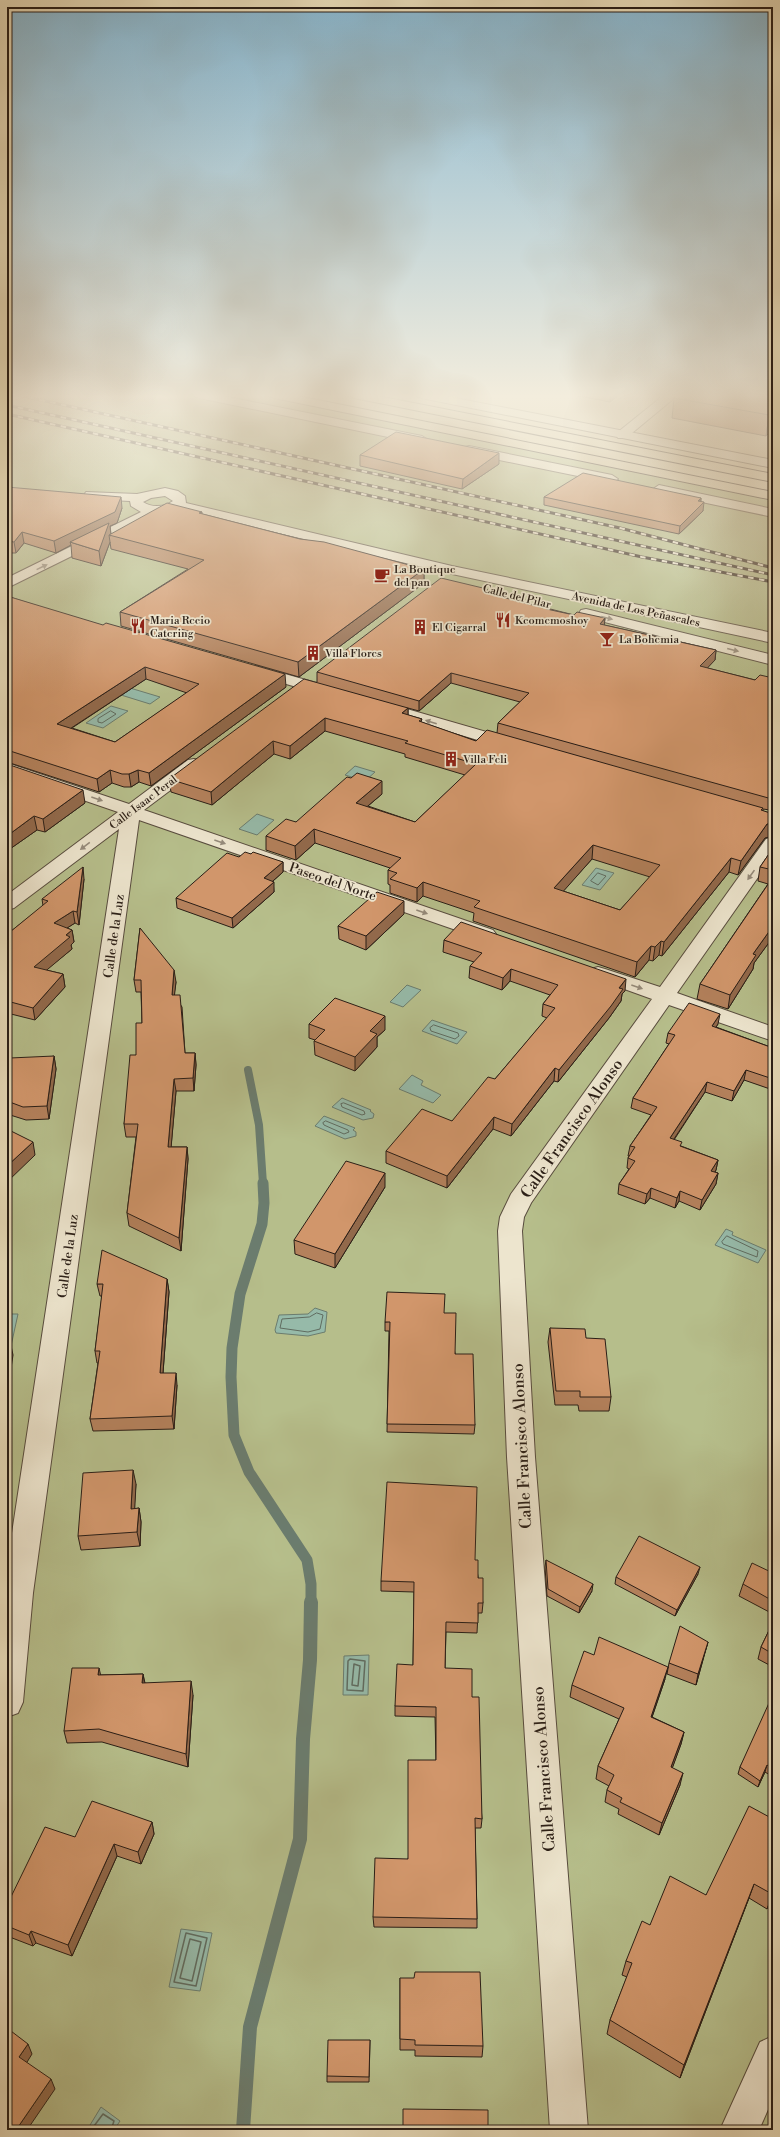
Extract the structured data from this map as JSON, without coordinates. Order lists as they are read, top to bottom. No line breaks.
{"streets":{"street":["Calle del Pilar","Avenida de Los Peñascales","Calle Isaac Peral","Paseo del Norte","Calle de la Luz","Calle Francisco Alonso"]},"crossings":[["Calle del Pilar","Avenida de Los Peñascales"],["Calle Isaac Peral","Paseo del Norte"],["Calle Isaac Peral","Calle de la Luz"],["Paseo del Norte","Calle de la Luz"]],"one_way":["Calle Isaac Peral"],"places":{"cafe":["La Boutique del pan"],"restaurant":["Kcomemoshoy","Maria Recio Catering"],"building":["El Cigarral","Villa Flores","Villa Feli"],"bar":["La Bohemia"]}}
